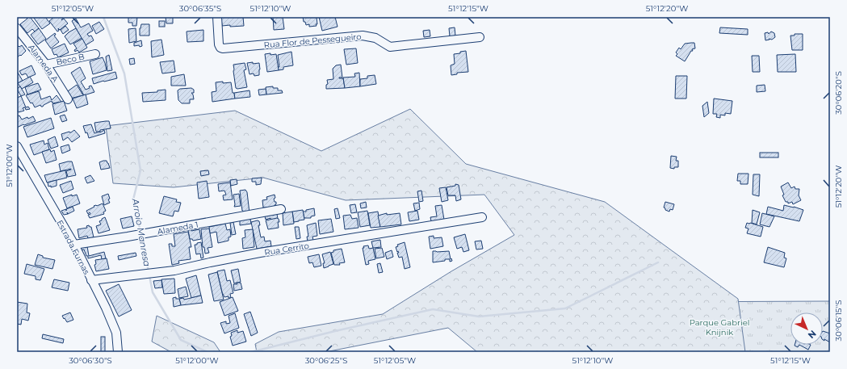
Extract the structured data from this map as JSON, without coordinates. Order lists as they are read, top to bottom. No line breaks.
{"streets":{"street":["Rua Flor de Pessegueiro","Beco B","Alameda A","Alameda 1","Estrada Furnas","Rua Cerrito"]},"crossings":[["Beco B","Alameda A"],["Alameda 1","Estrada Furnas"],["Estrada Furnas","Rua Cerrito"]],"water":["Arroio Manresa"],"parks":["Parque Gabriel Knijnik"],"north":"bottom right","coordinates":["51°12'05\"W","30°06'35\"S","51°12'10\"W","51°12'15\"W","51°12'20\"W","30°06'20\"S","51°12'00\"W","30°06'15\"S","30°06'30\"S","30°06'25\"S"]}
